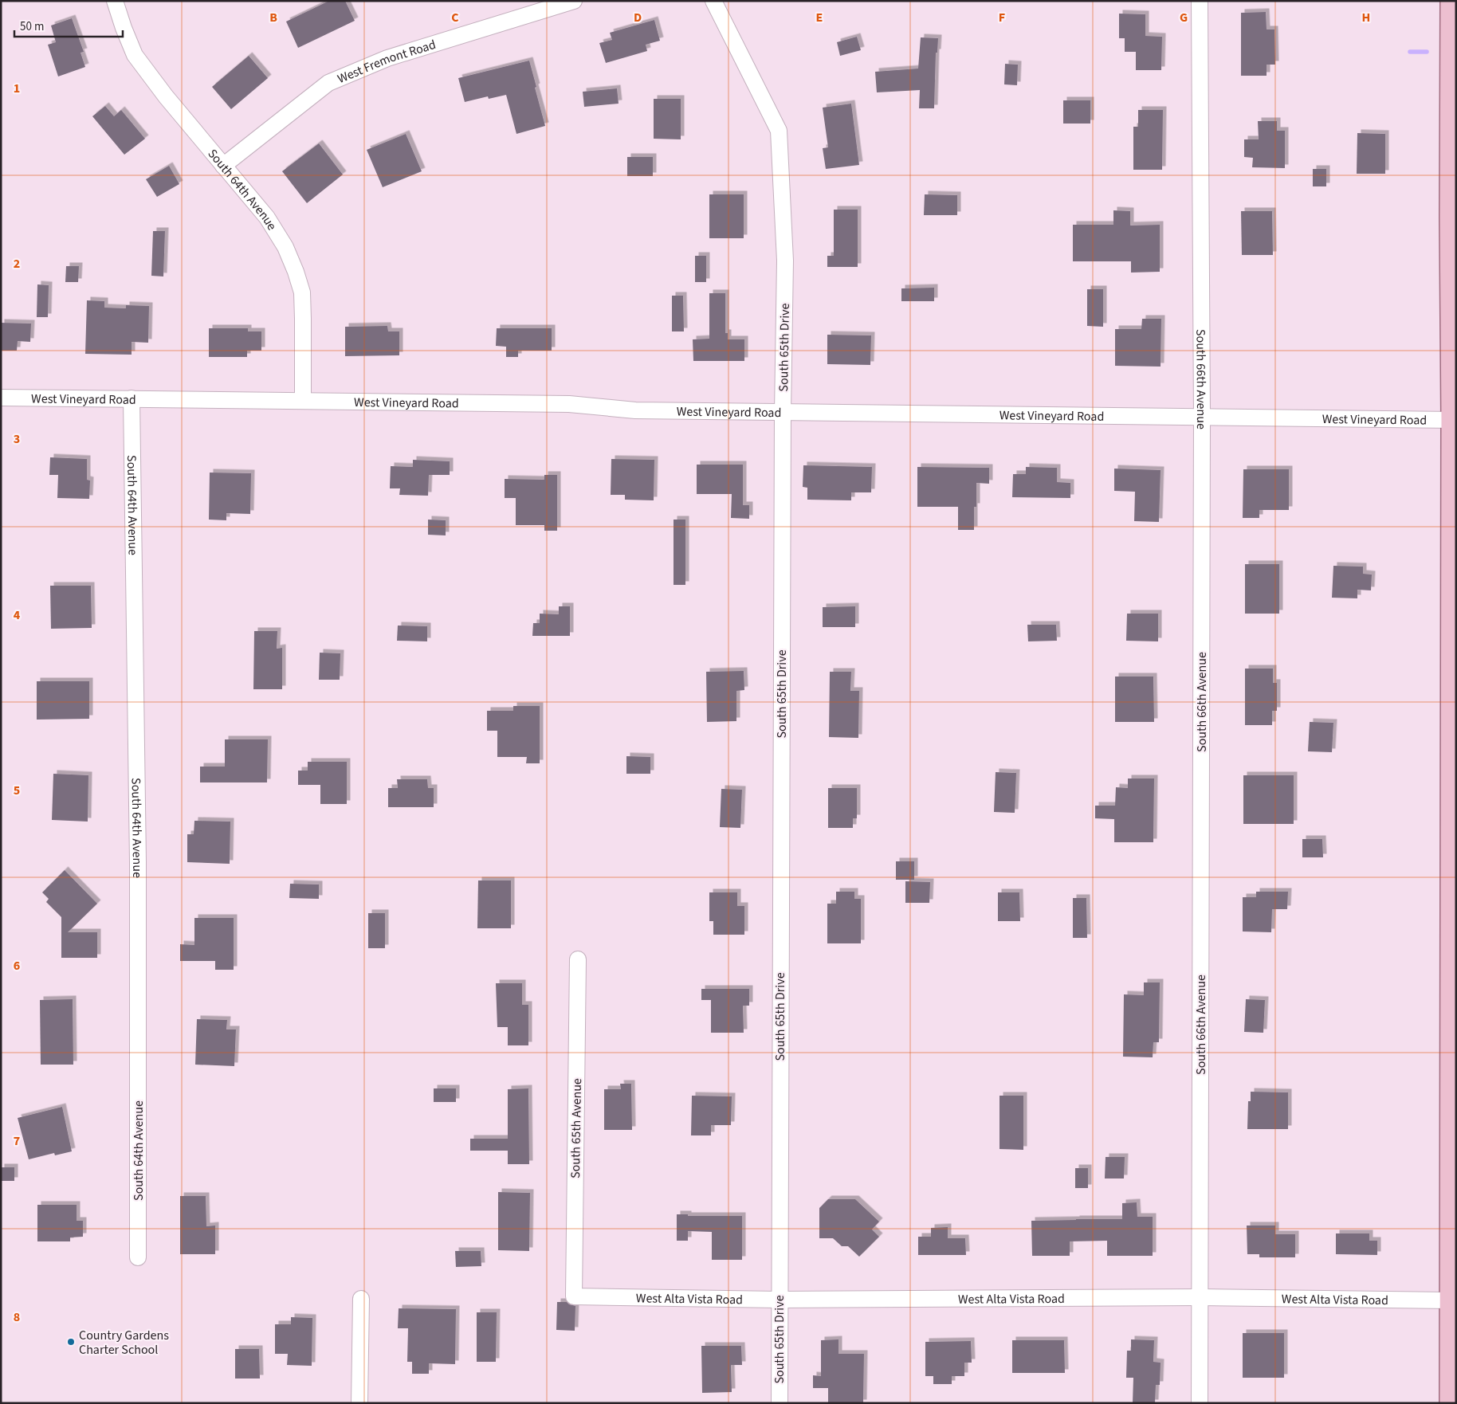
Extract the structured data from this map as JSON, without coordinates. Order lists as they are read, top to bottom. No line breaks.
{"streets":{"street":["West Fremont Road","South 64th Avenue","South 65th Drive","South 66th Avenue","West Vineyard Road","South 65th Avenue","West Alta Vista Road"]},"crossings":[["West Fremont Road","South 64th Avenue"],["South 64th Avenue","West Vineyard Road"],["South 65th Drive","West Vineyard Road"],["South 65th Drive","West Alta Vista Road"],["South 66th Avenue","West Vineyard Road"],["South 66th Avenue","West Alta Vista Road"],["South 65th Avenue","West Alta Vista Road"]],"places":["Country Gardens Charter School"],"scale_bar":"50 m","grid":{"columns":["B","C","D","E","F","G","H"],"rows":["1","2","3","4","5","6","7","8"]}}
